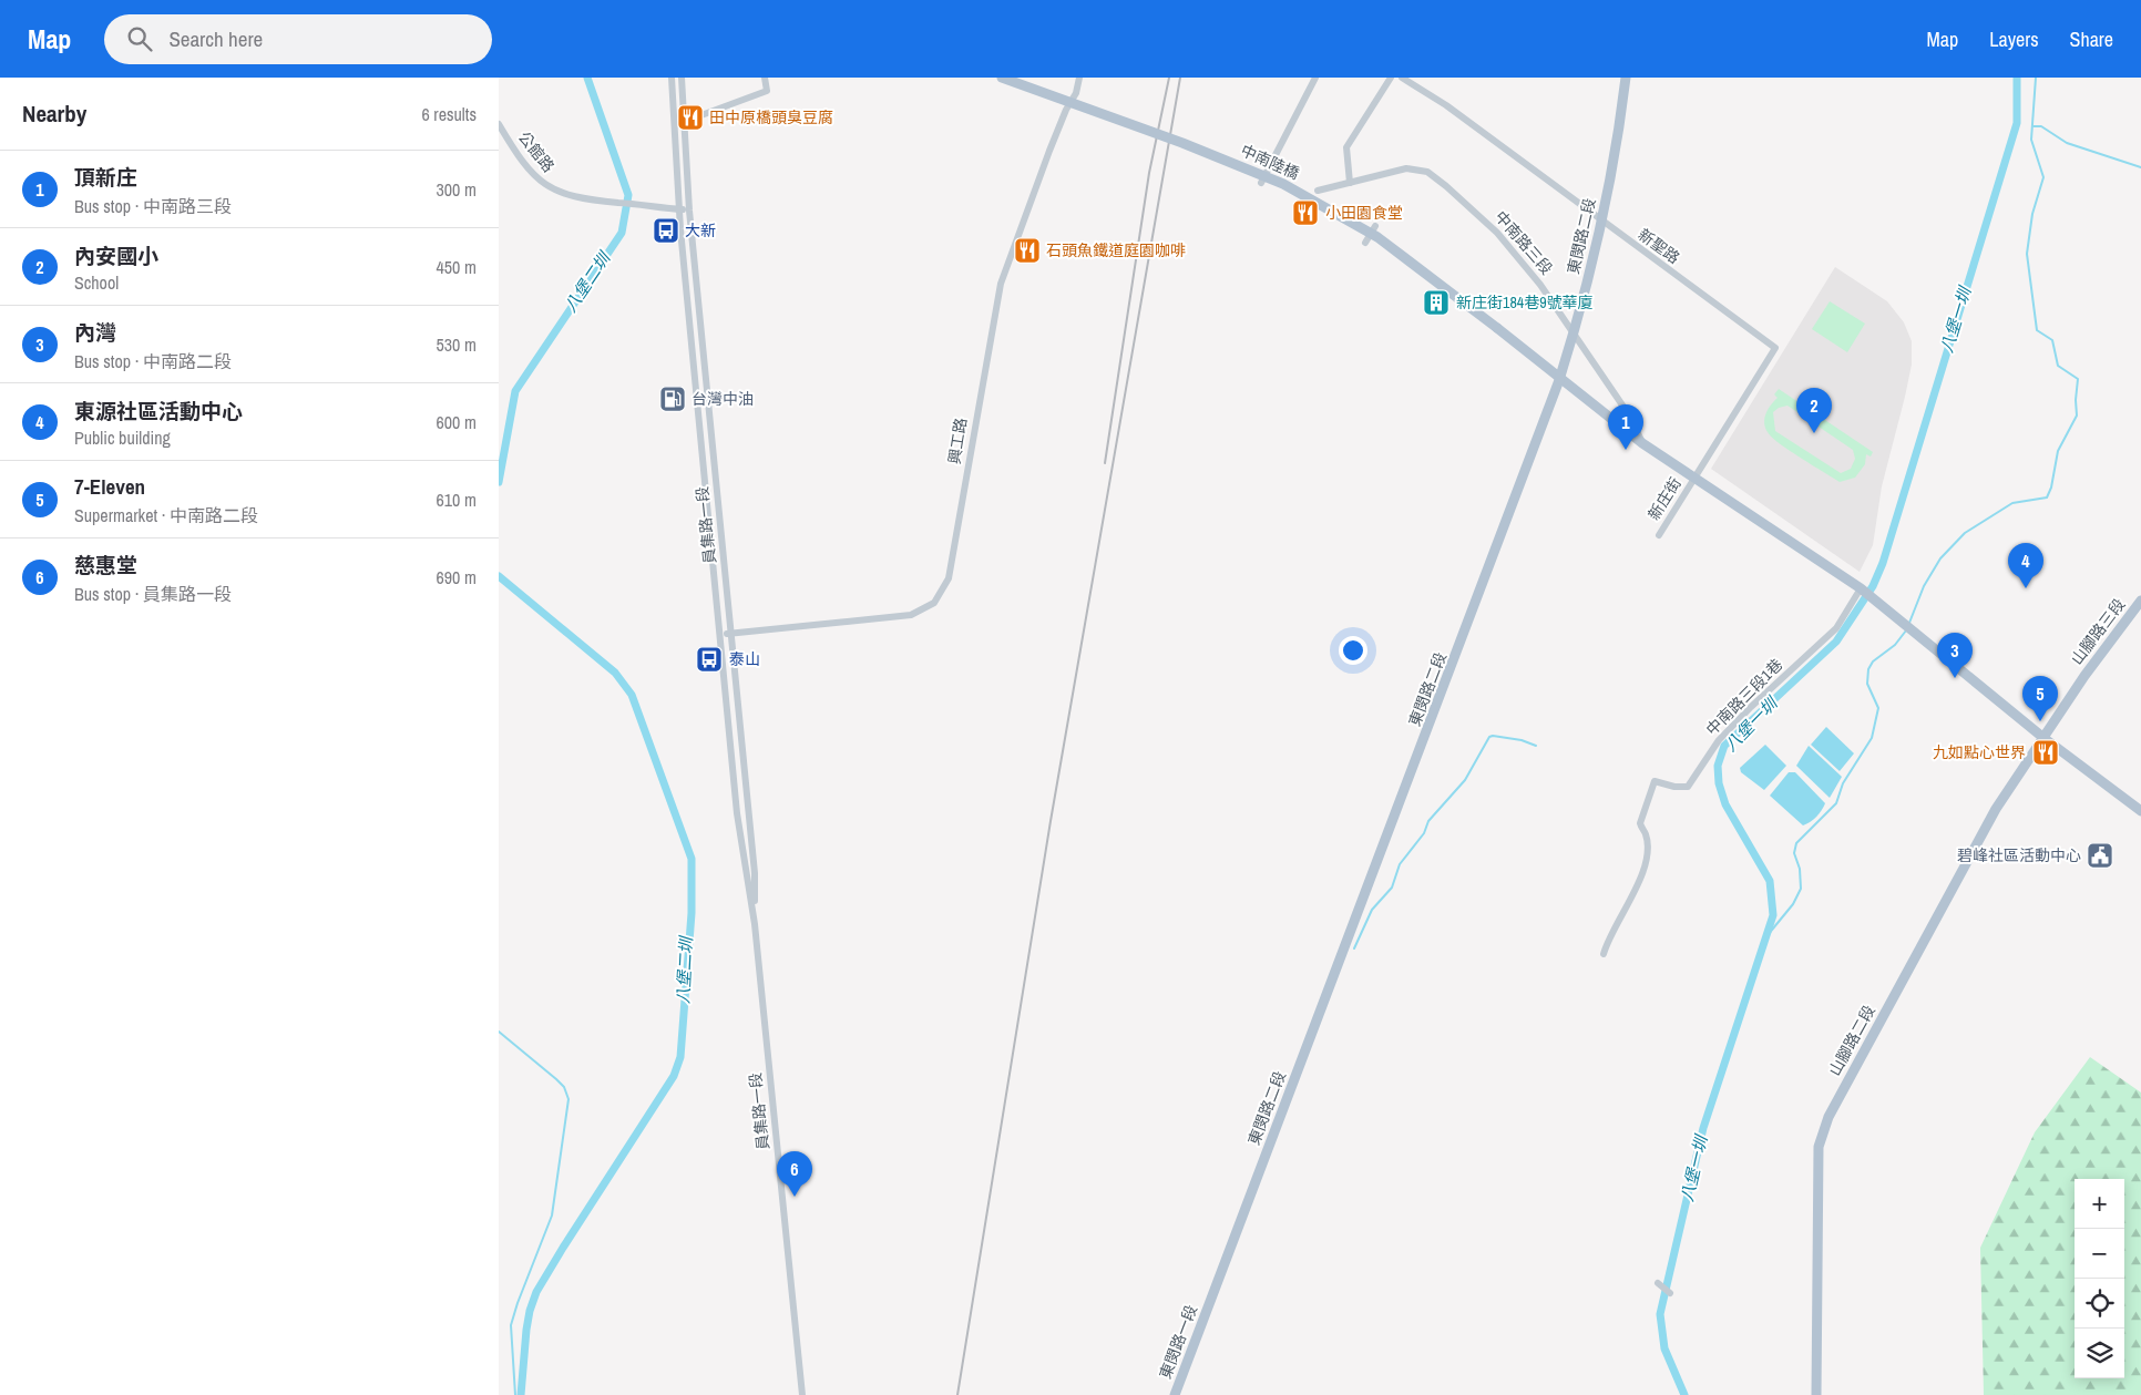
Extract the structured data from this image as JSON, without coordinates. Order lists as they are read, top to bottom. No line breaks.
{"streets":{"main road":["中南陸橋","東閔路二段","山腳路三段","山腳路二段","東閔路一段"],"street":["公館路","中南路三段","新聖路","興工路","新庄街","員集路一段","中南路三段1巷"]},"crossings":[["公館路","員集路一段"],["中南陸橋","東閔路二段"],["東閔路二段","中南路三段"],["東閔路二段","新聖路"],["東閔路二段","東閔路一段"],["新聖路","新庄街"],["興工路","員集路一段"],["山腳路三段","山腳路二段"]],"water":["八堡二圳","八堡一圳"],"places":{"restaurant":["田中原橋頭臭豆腐","小田園食堂","石頭魚鐵道庭園咖啡","九如點心世界"],"bus stop":["大新","泰山"],"building":["新庄街184巷9號華廈"],"fuel station":["台灣中油"],"public building":["碧峰社區活動中心"]},"page":{"header":"Map","search":"Search here","nav":["Map","Layers","Share"],"heading":["Nearby","6 results"],"list":[{"mark":"1","name":"頂新庄","note":"Bus stop · 中南路三段","value":"300 m"},{"mark":"2","name":"內安國小","note":"School","value":"450 m"},{"mark":"3","name":"內灣","note":"Bus stop · 中南路二段","value":"530 m"},{"mark":"4","name":"東源社區活動中心","note":"Public building","value":"600 m"},{"mark":"5","name":"7-Eleven","note":"Supermarket · 中南路二段","value":"610 m"},{"mark":"6","name":"慈惠堂","note":"Bus stop · 員集路一段","value":"690 m"}],"pins":["2","1","4","3","5","6"],"map_buttons":["+","−"]}}
